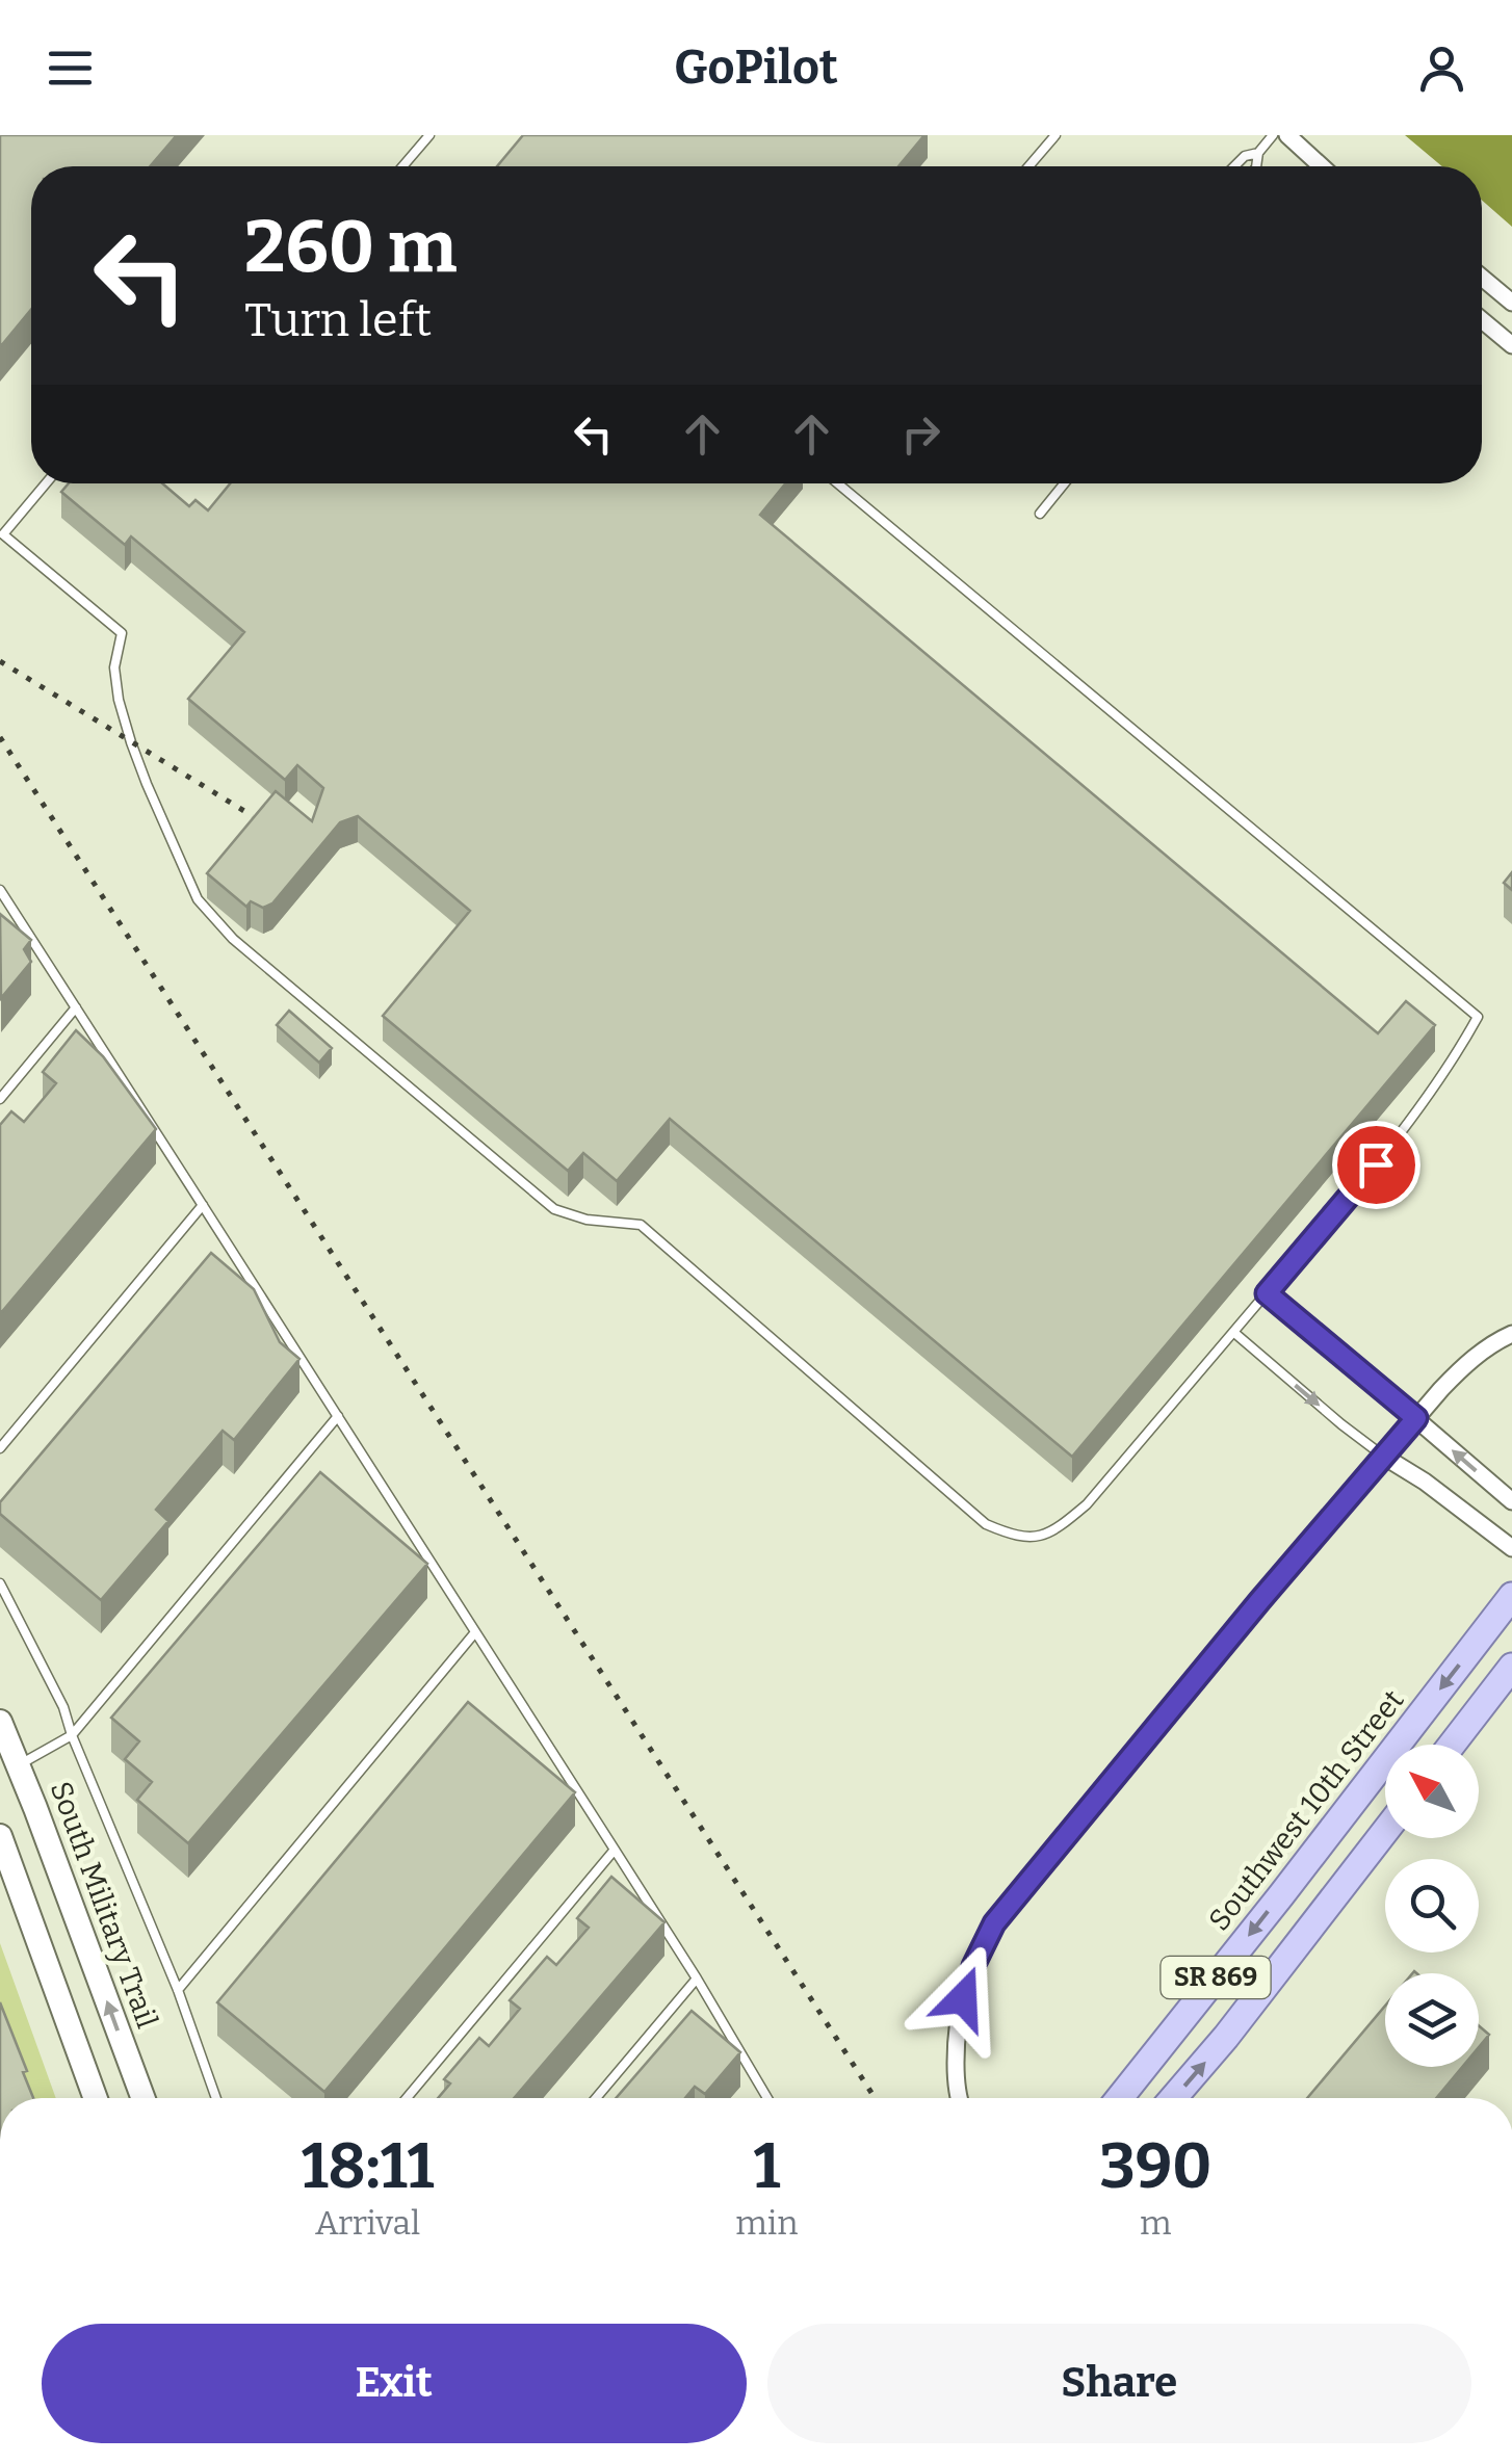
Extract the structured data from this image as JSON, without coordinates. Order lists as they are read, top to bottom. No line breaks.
{"streets":{"main road":["Southwest 10th Street","SR 869"],"street":["South Military Trail"]},"north":"top left","page":{"header":"GoPilot","turn":["260 m","Turn left"],"eta":["18:11","Arrival","1","min","390","m"],"buttons":["Exit","Share"]}}
